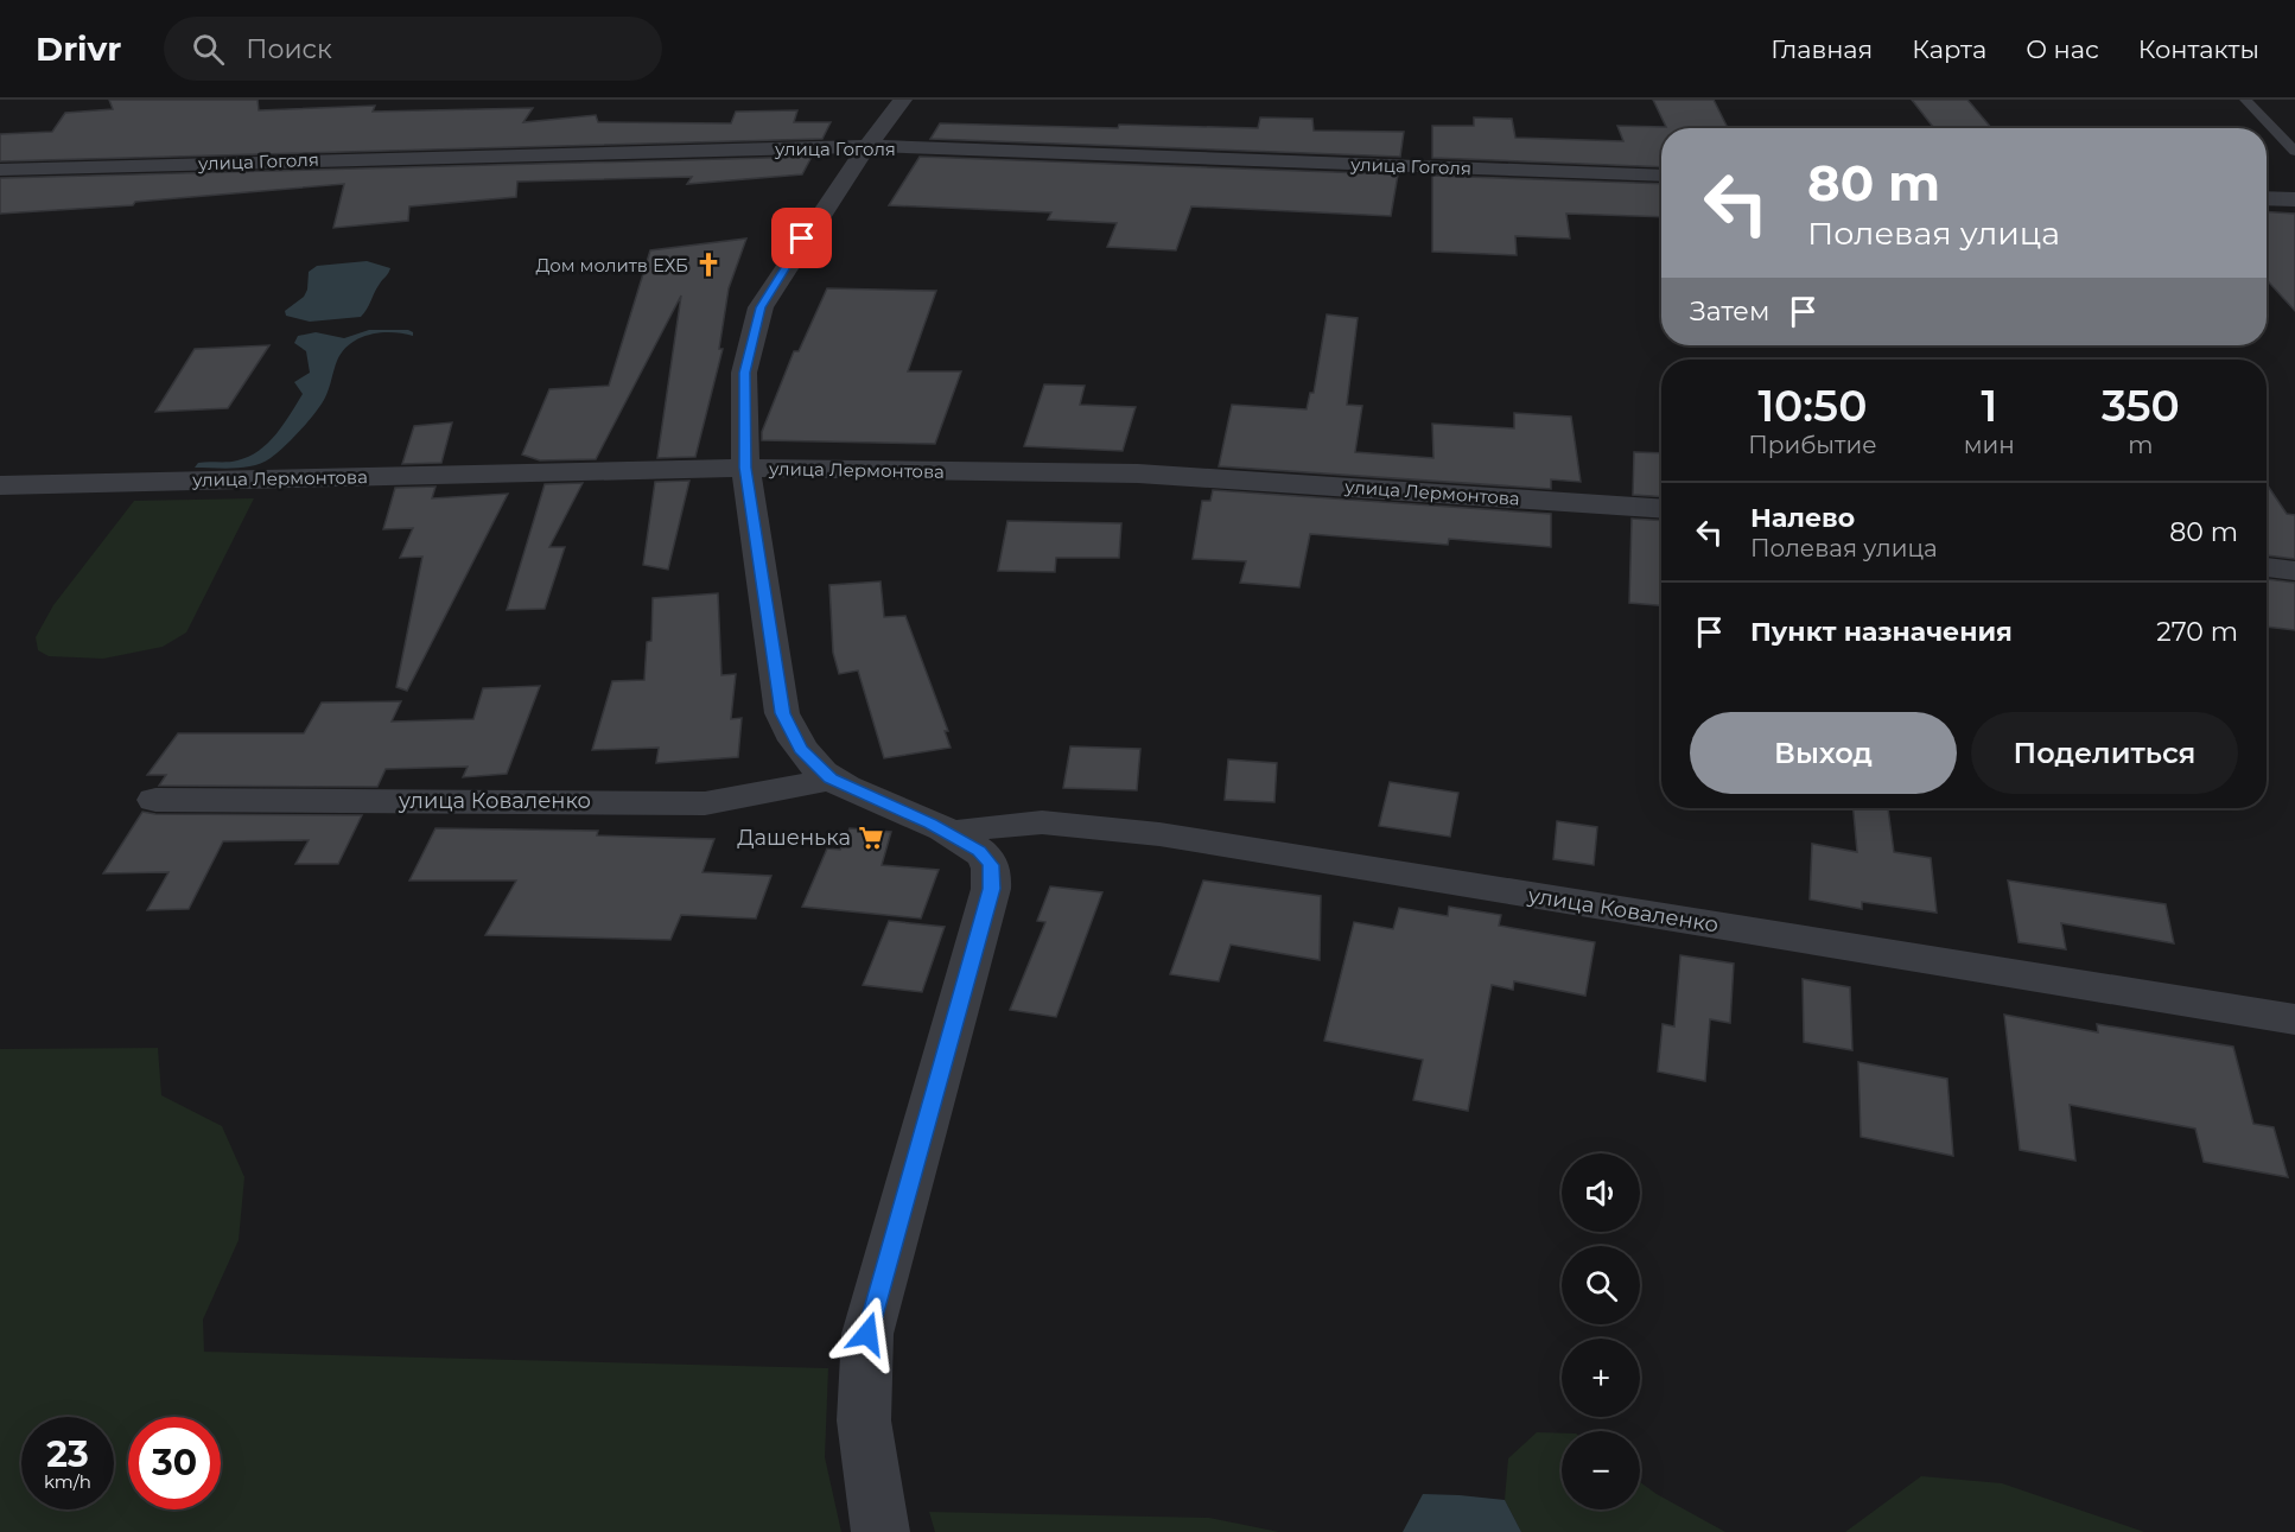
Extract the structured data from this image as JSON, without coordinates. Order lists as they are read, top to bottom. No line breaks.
{"streets":{"street":["улица Гоголя","улица Лермонтова","улица Коваленко"]},"places":{"church":["Дом молитв ЕХБ"],"supermarket":["Дашенька"]},"page":{"header":"Drivr","search":"Поиск","nav":["Главная","Карта","О нас","Контакты"],"turn":["80 m","Полевая улица"],"then":"Затем","eta":["10:50","Прибытие","1","мин","350","m"],"list":[{"name":"Налево","note":"Полевая улица","value":"80 m"},{"name":"Пункт назначения","value":"270 m"}],"buttons":["Выход","Поделиться"],"map_buttons":["+","−"],"speed":"23 km/h","limit":"30"}}
